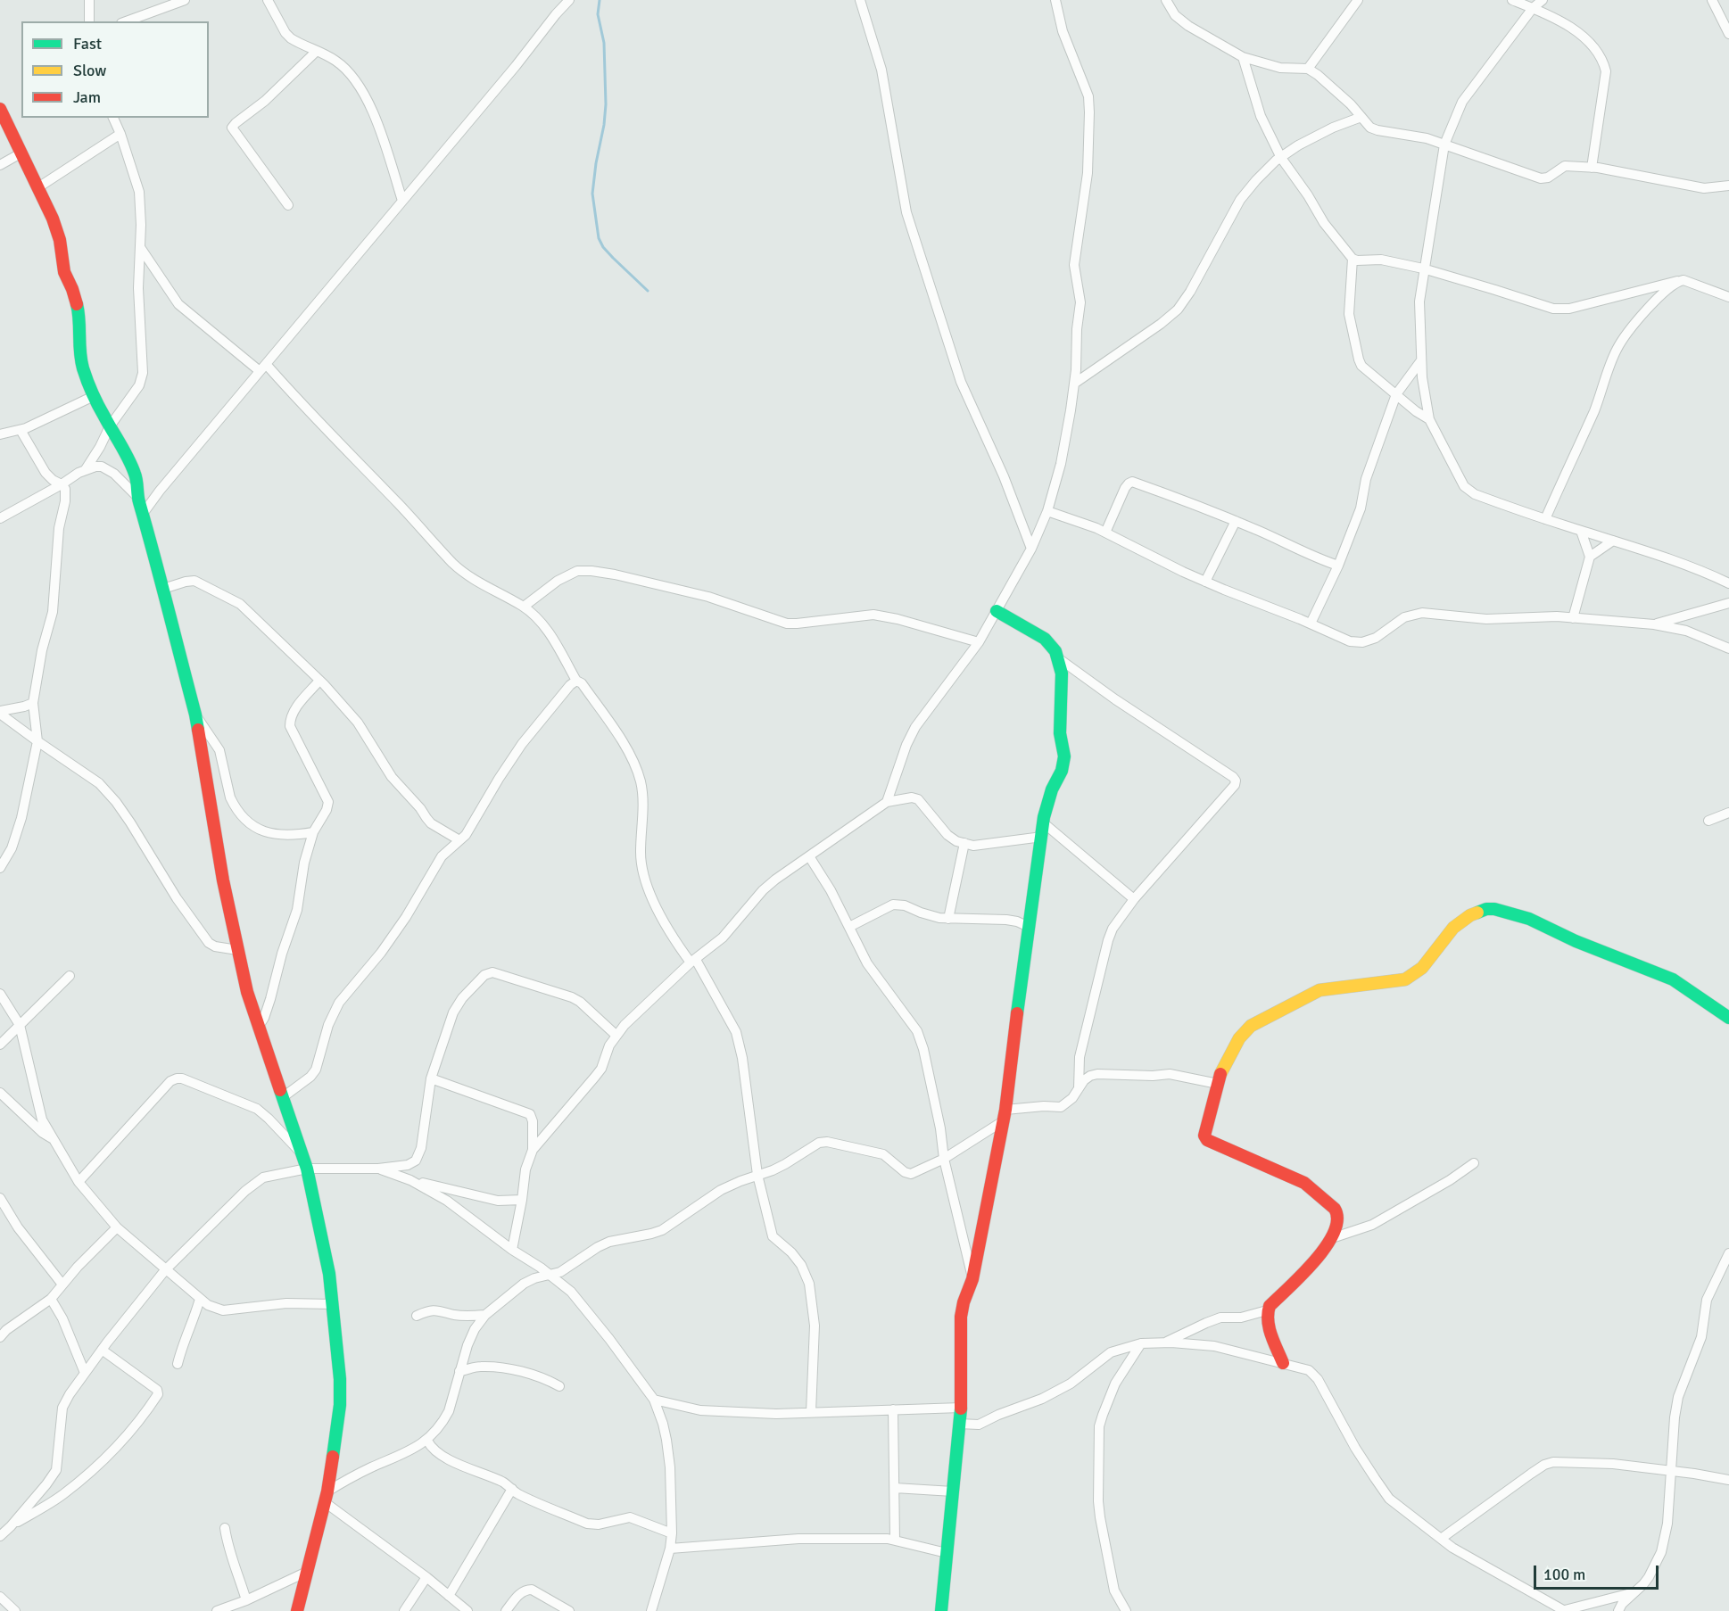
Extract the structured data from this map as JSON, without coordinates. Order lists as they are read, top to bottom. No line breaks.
{"legend":["Fast","Slow","Jam"],"scale_bar":"100 m"}
